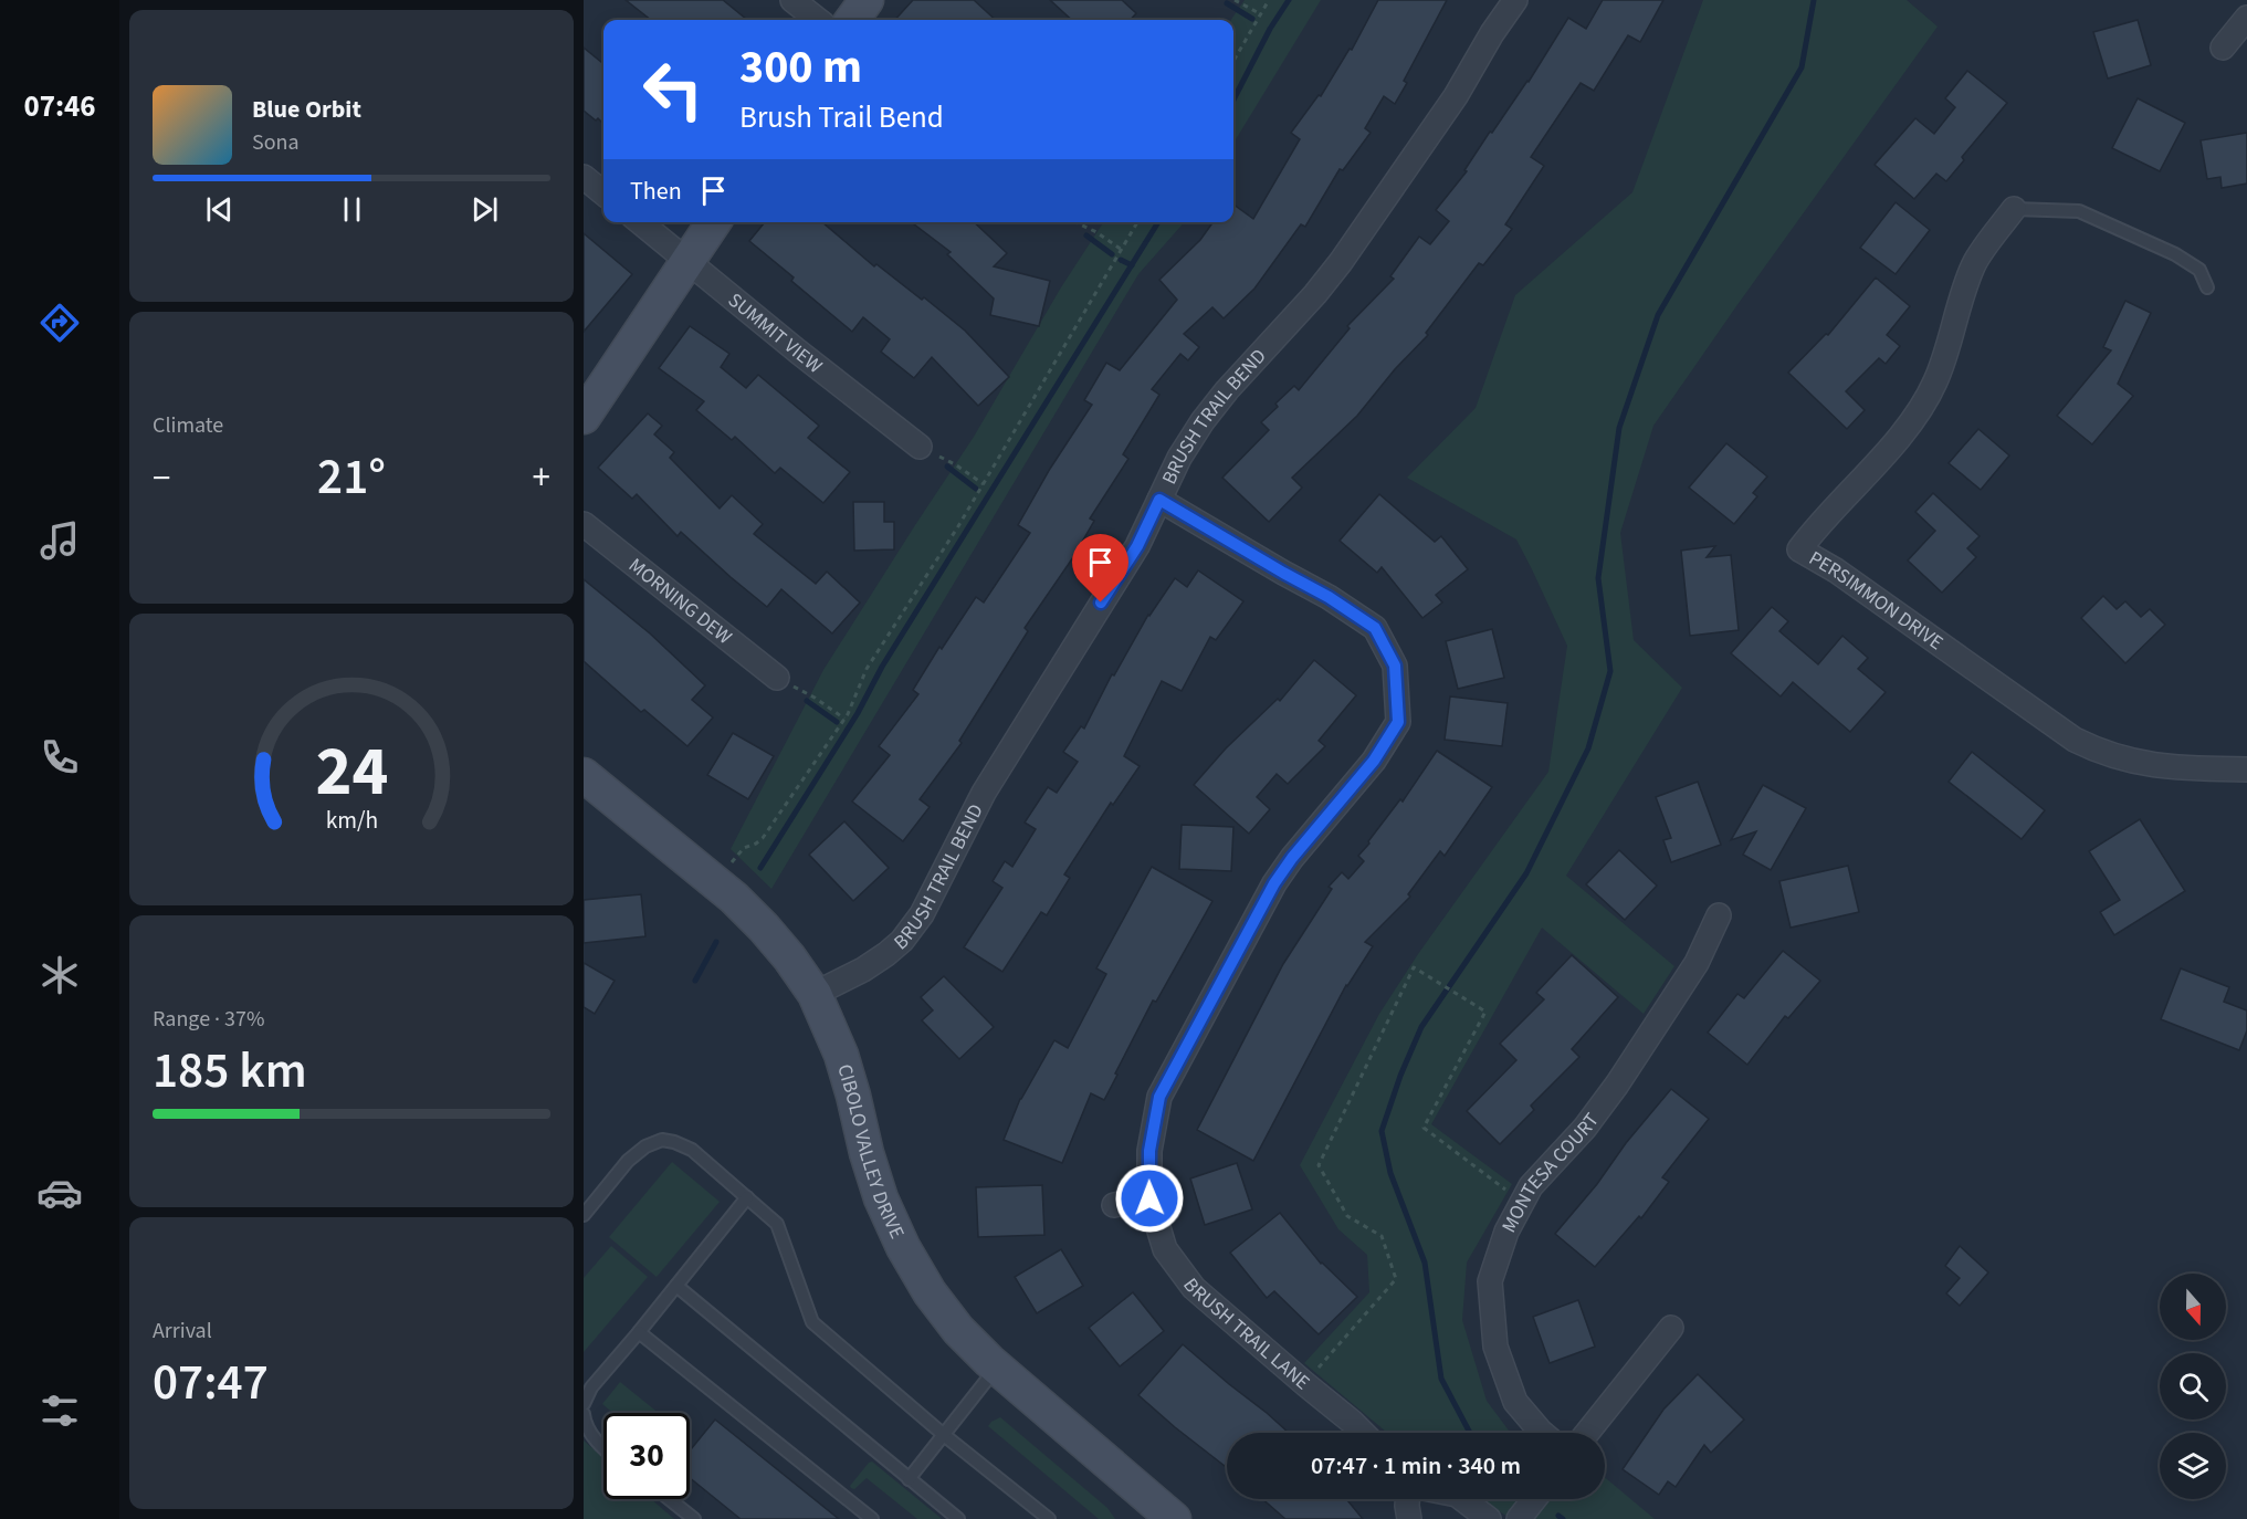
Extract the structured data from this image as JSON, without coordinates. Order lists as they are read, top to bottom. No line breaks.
{"streets":{"main road":["CIBOLO VALLEY DRIVE"],"street":["SUMMIT VIEW","BRUSH TRAIL BEND","PERSIMMON DRIVE","MORNING DEW","MONTESA COURT","BRUSH TRAIL LANE"]},"crossings":[["BRUSH TRAIL BEND","CIBOLO VALLEY DRIVE"],["BRUSH TRAIL BEND","BRUSH TRAIL LANE"]],"north":"bottom","page":{"tabs":"07:46","turn":["300 m","Brush Trail Bend"],"song":["Blue Orbit","Sona"],"then":"Then","tile":["Climate",["Range · 37%","185 km"],["Arrival","07:47"]],"heat":["−","21°","+"],"limit":"30","trip":"07:47 · 1 min · 340 m","gauge":["24","km/h"]}}
